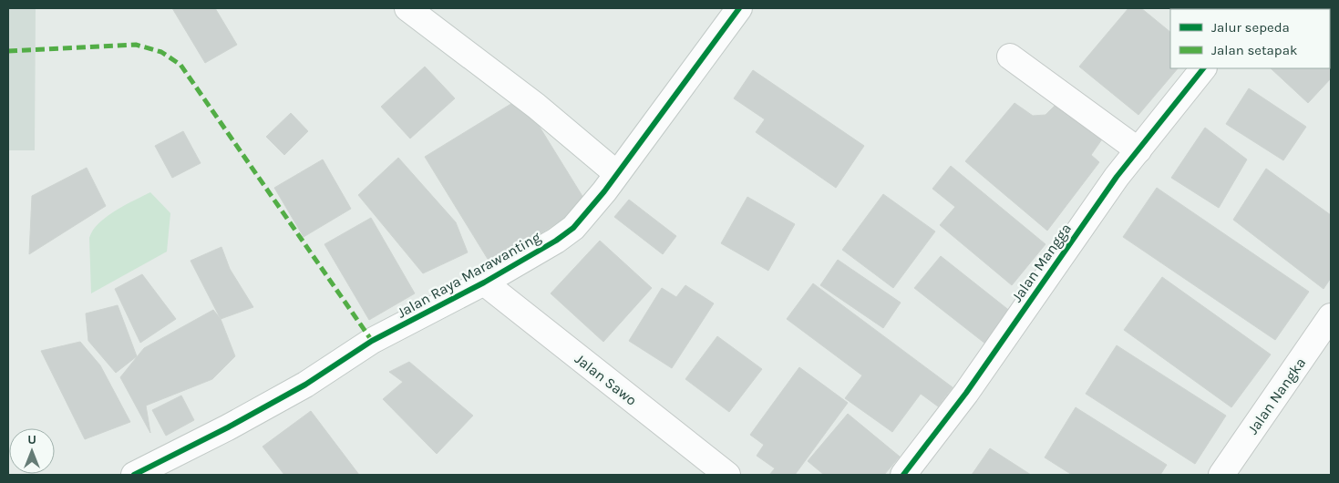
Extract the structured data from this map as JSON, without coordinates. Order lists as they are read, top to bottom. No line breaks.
{"streets":{"street":["Jalan Mangga","Jalan Raya Marawanting","Jalan Sawo","Jalan Nangka"]},"crossings":[["Jalan Raya Marawanting","Jalan Sawo"]],"legend":["Jalur sepeda","Jalan setapak"],"north":"top"}
